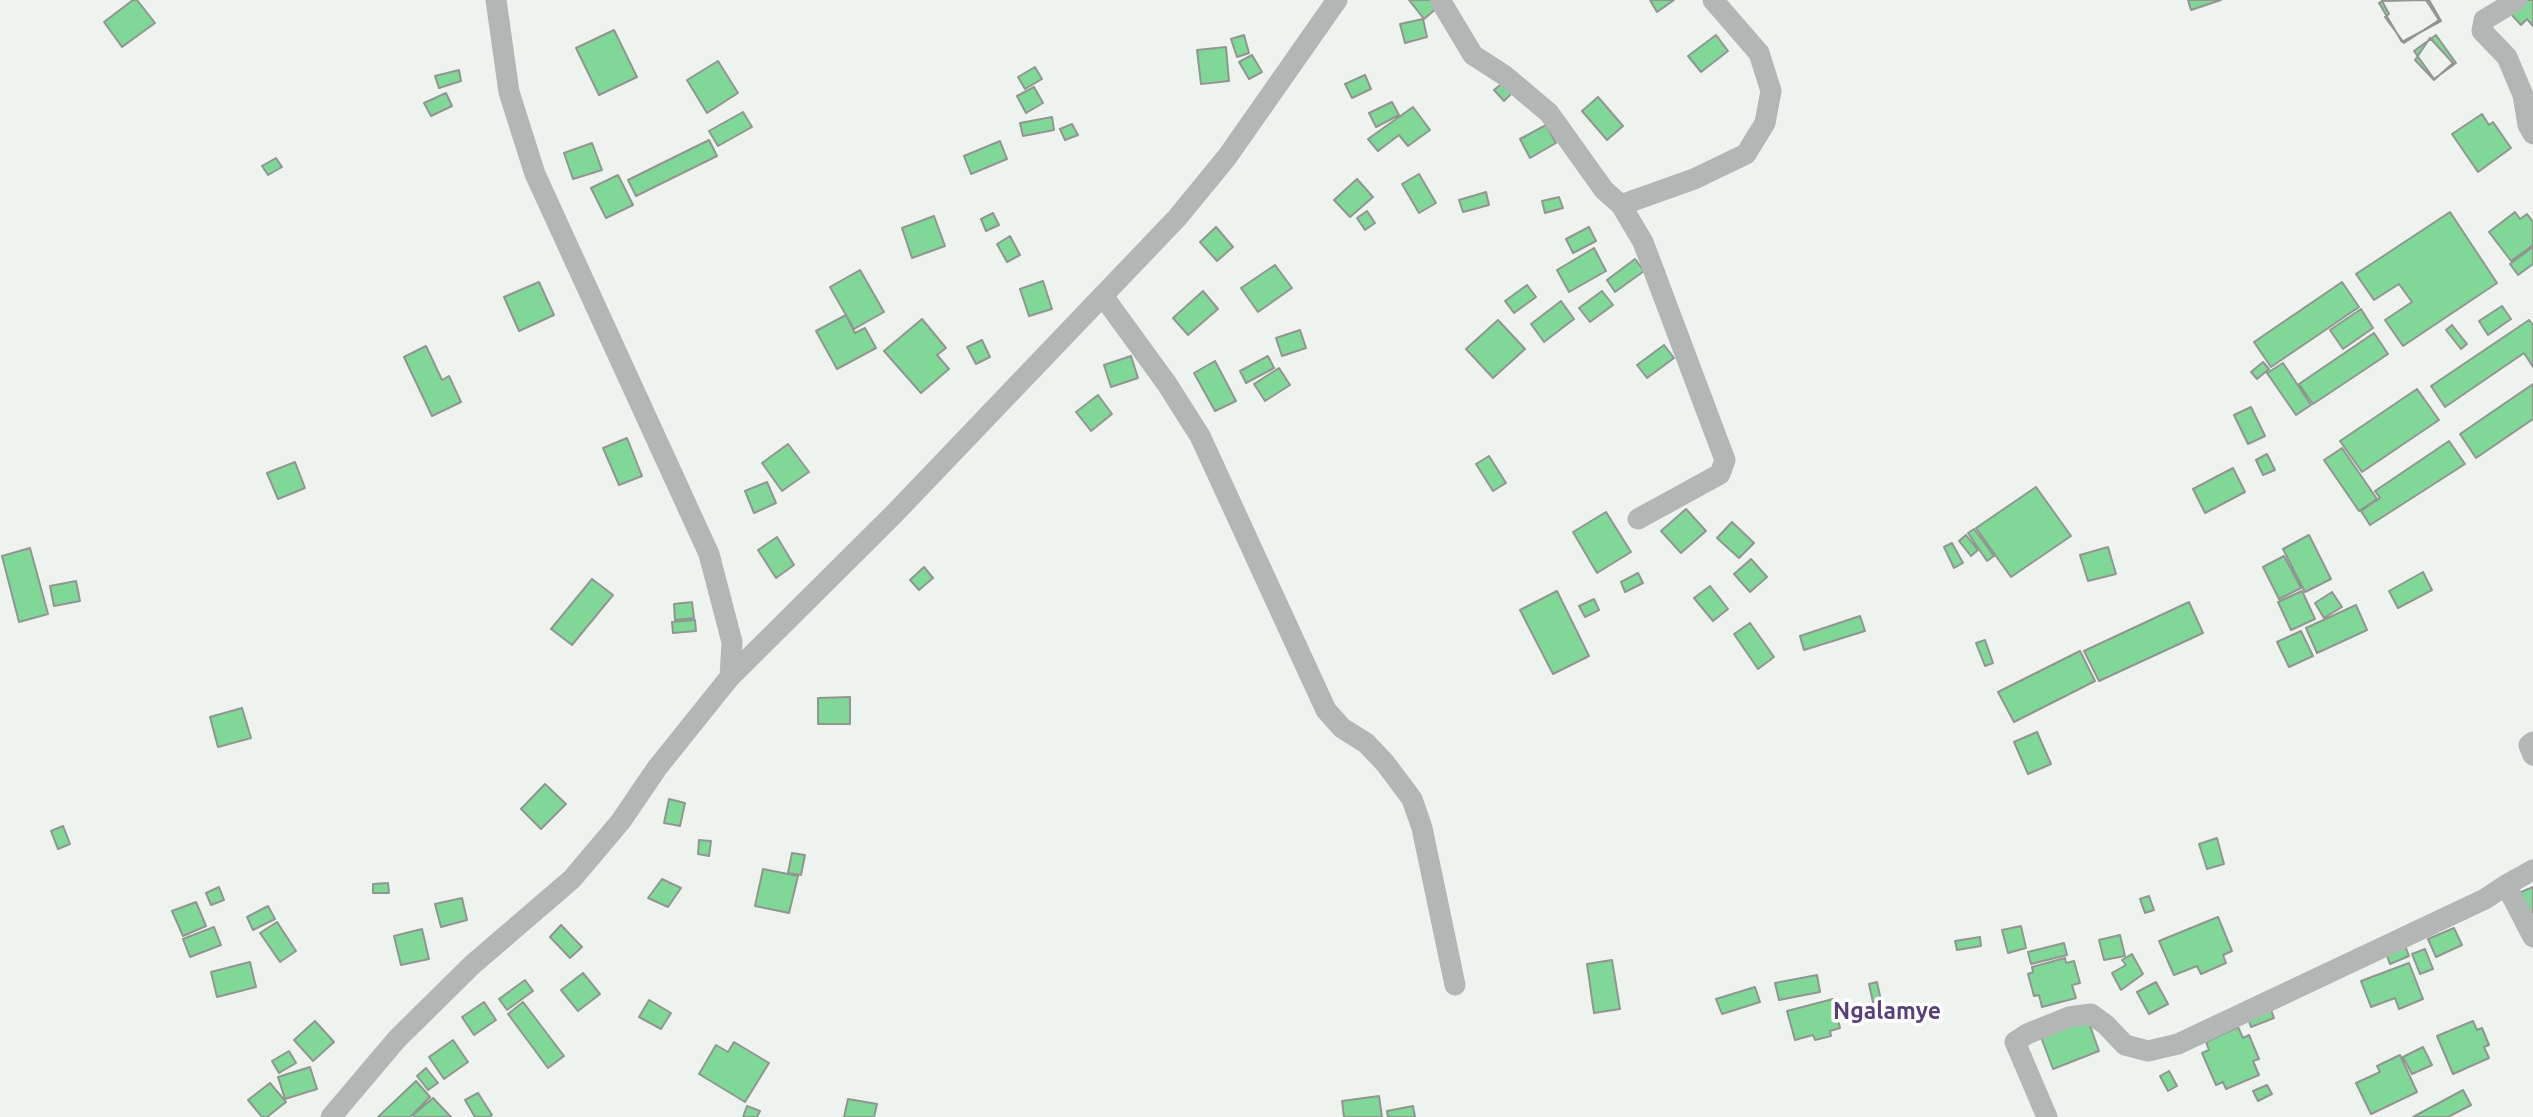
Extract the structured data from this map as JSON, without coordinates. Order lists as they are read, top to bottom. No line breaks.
{"districts":["Ngalamye"]}
